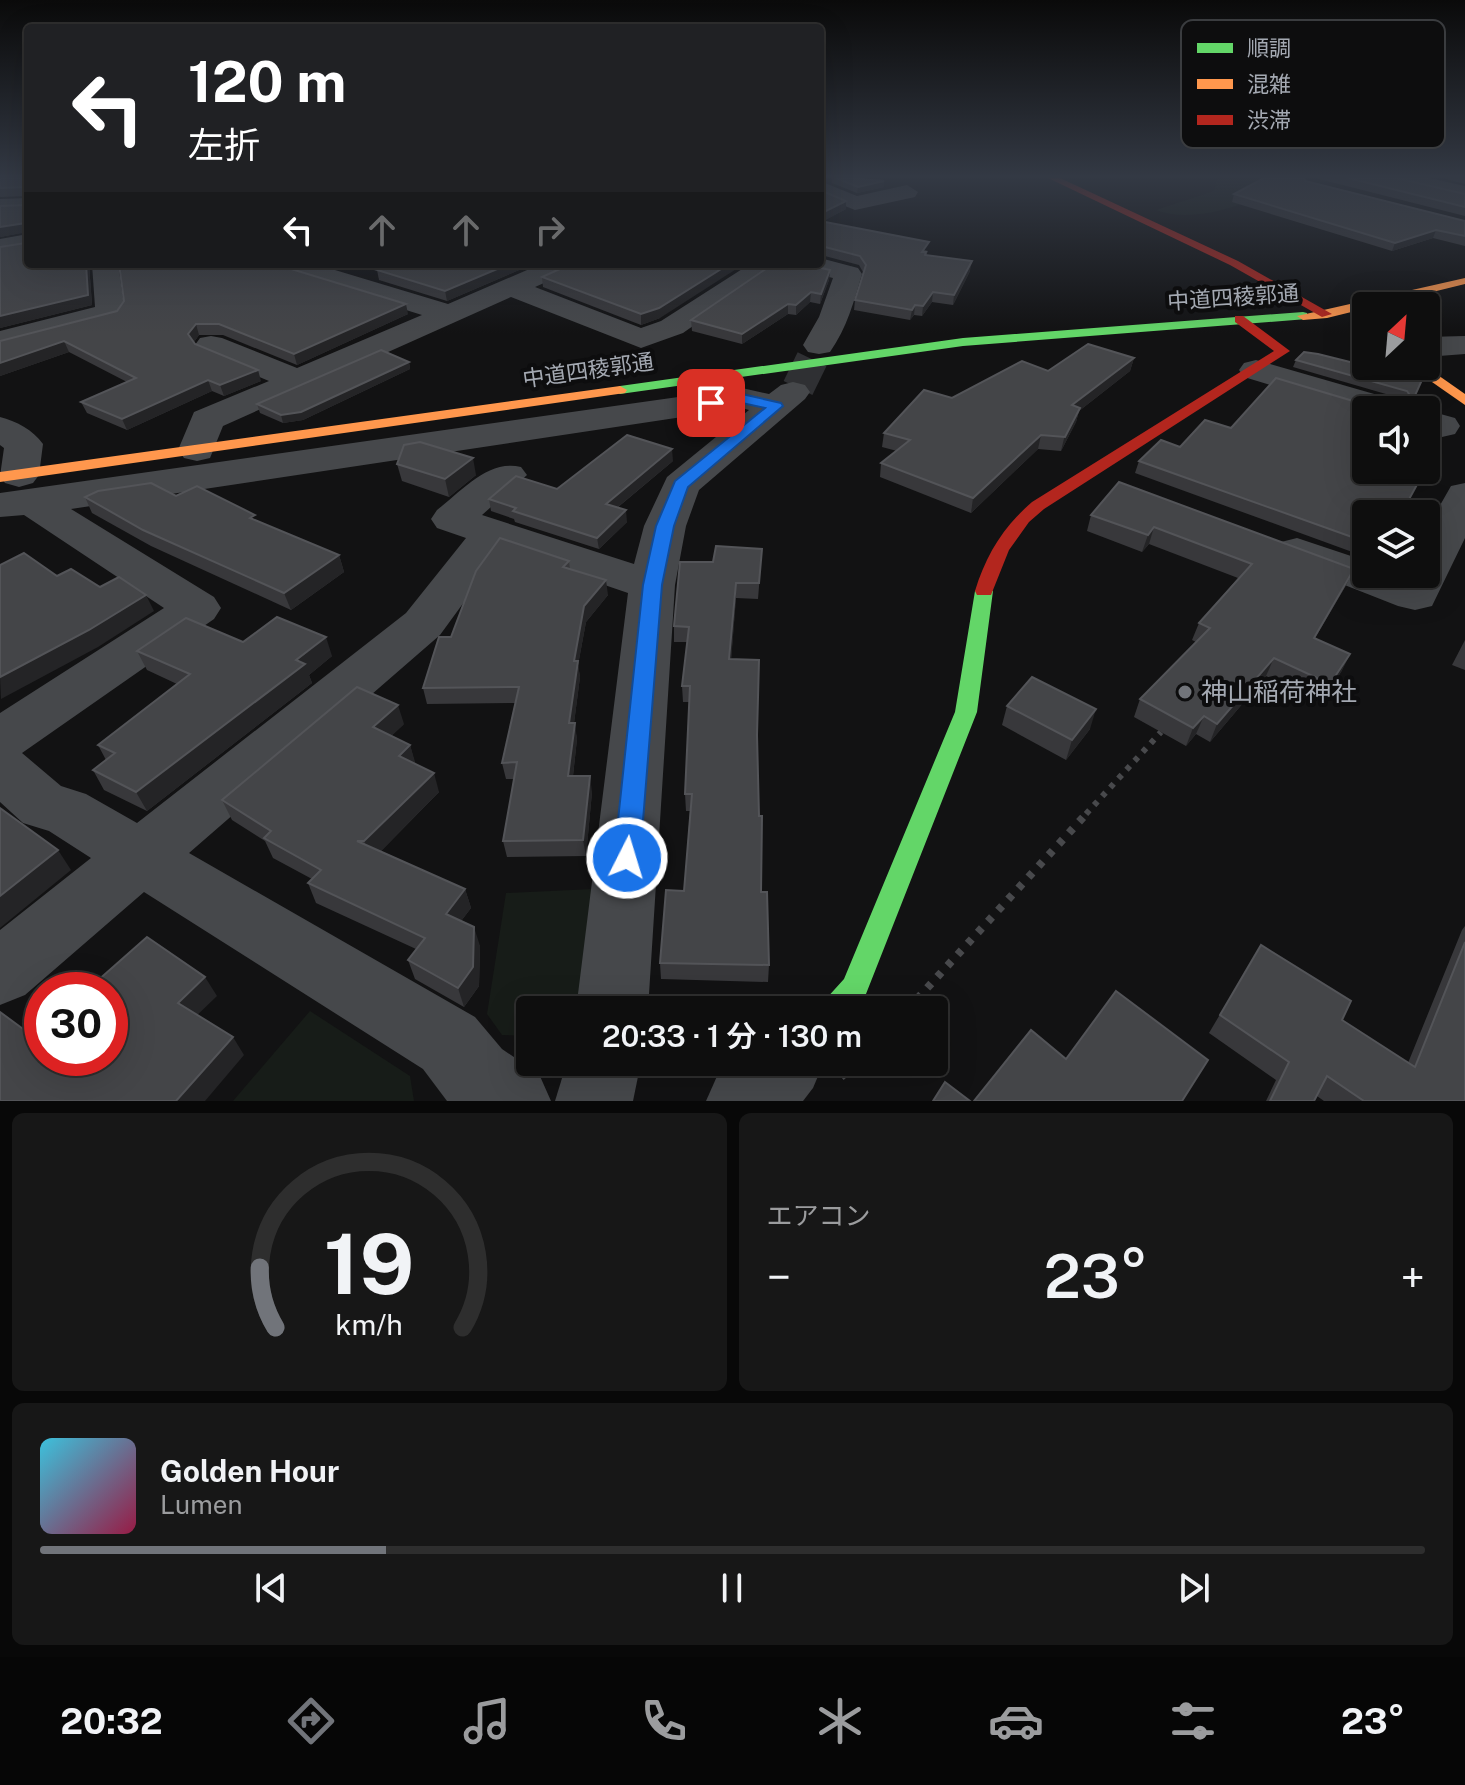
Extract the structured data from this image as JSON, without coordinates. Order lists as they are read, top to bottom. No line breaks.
{"streets":{"street":["中道四稜郭通"]},"places":["神山稲荷神社"],"legend":["順調","混雑","渋滞"],"north":"top right","page":{"turn":["120 m","左折"],"limit":"30","trip":"20:33 · 1 分 · 130 m","tile":"エアコン","heat":["−","23°","+"],"song":["Golden Hour","Lumen"],"tabs":["20:32","23°"],"gauge":["19","km/h"]}}
